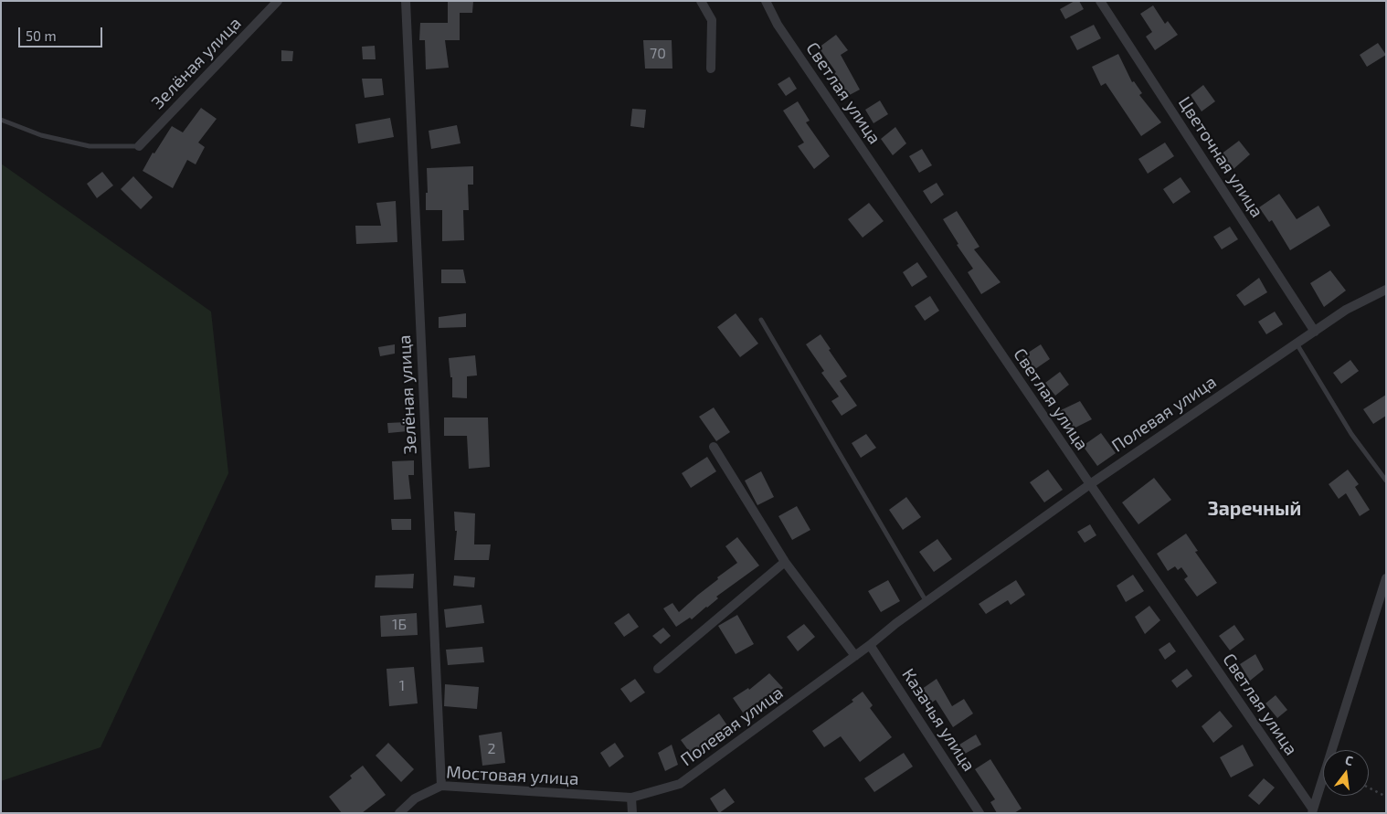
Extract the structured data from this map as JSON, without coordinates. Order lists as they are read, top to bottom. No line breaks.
{"streets":{"street":["Зелёная улица","Светлая улица","Цветочная улица","Полевая улица","Казачья улица","Мостовая улица"]},"crossings":[["Зелёная улица","Мостовая улица"],["Светлая улица","Полевая улица"],["Цветочная улица","Полевая улица"],["Полевая улица","Казачья улица"],["Полевая улица","Мостовая улица"]],"districts":["Заречный"],"house_numbers":["70","1Б","1","2"],"scale_bar":"50 m","north":"top"}
